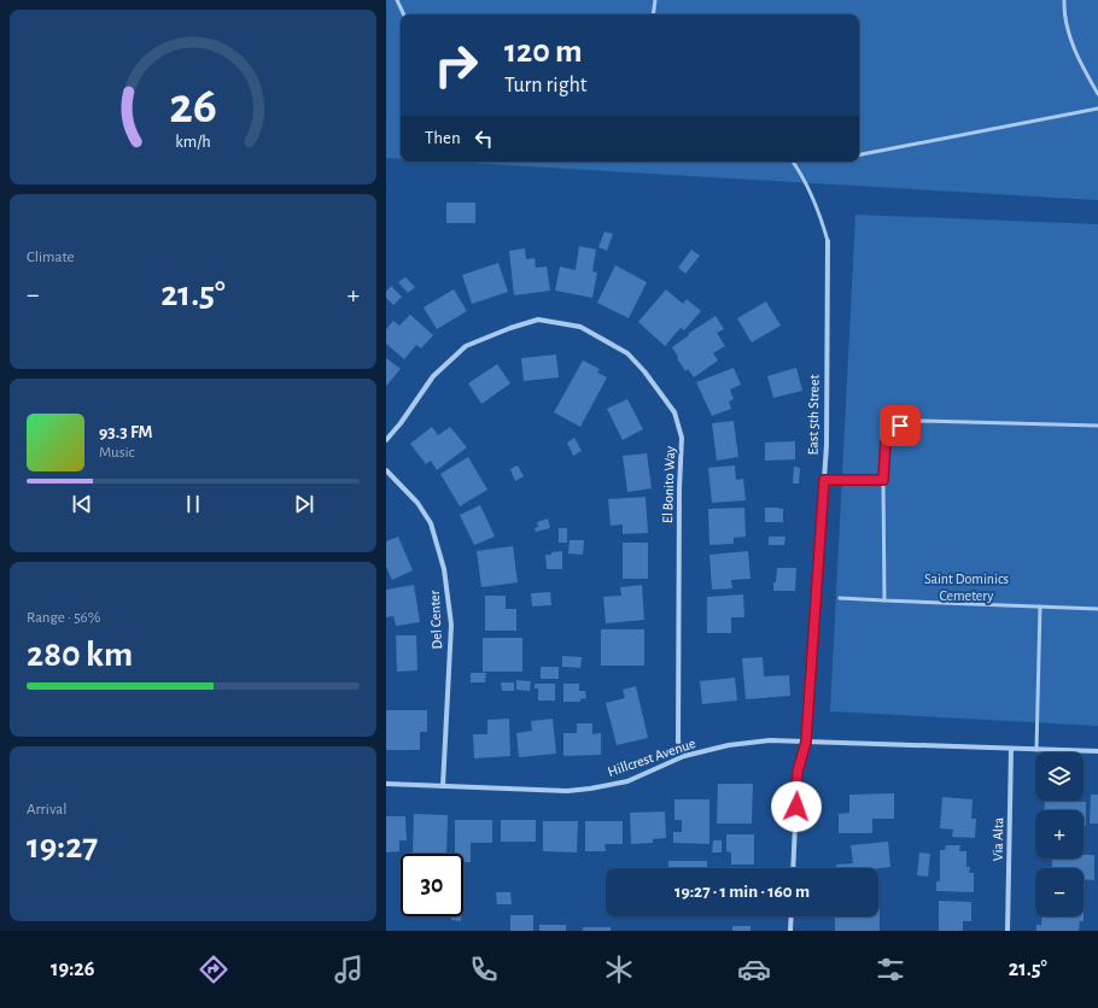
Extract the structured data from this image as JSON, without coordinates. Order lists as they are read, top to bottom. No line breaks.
{"streets":{"street":["East 5th Street","El Bonito Way","Del Center","Hillcrest Avenue","Via Alta"]},"crossings":[["East 5th Street","Hillcrest Avenue"],["El Bonito Way","Hillcrest Avenue"],["Del Center","Hillcrest Avenue"],["Hillcrest Avenue","Via Alta"]],"parks":["Saint Dominics Cemetery"],"page":{"turn":["120 m","Turn right"],"then":"Then","tile":["Climate",["Range · 56%","280 km"],["Arrival","19:27"]],"heat":["−","21.5°","+"],"song":["93.3 FM","Music"],"map_buttons":["+","−"],"limit":"30","trip":"19:27 · 1 min · 160 m","tabs":["19:26","21.5°"],"gauge":["26","km/h"]}}
